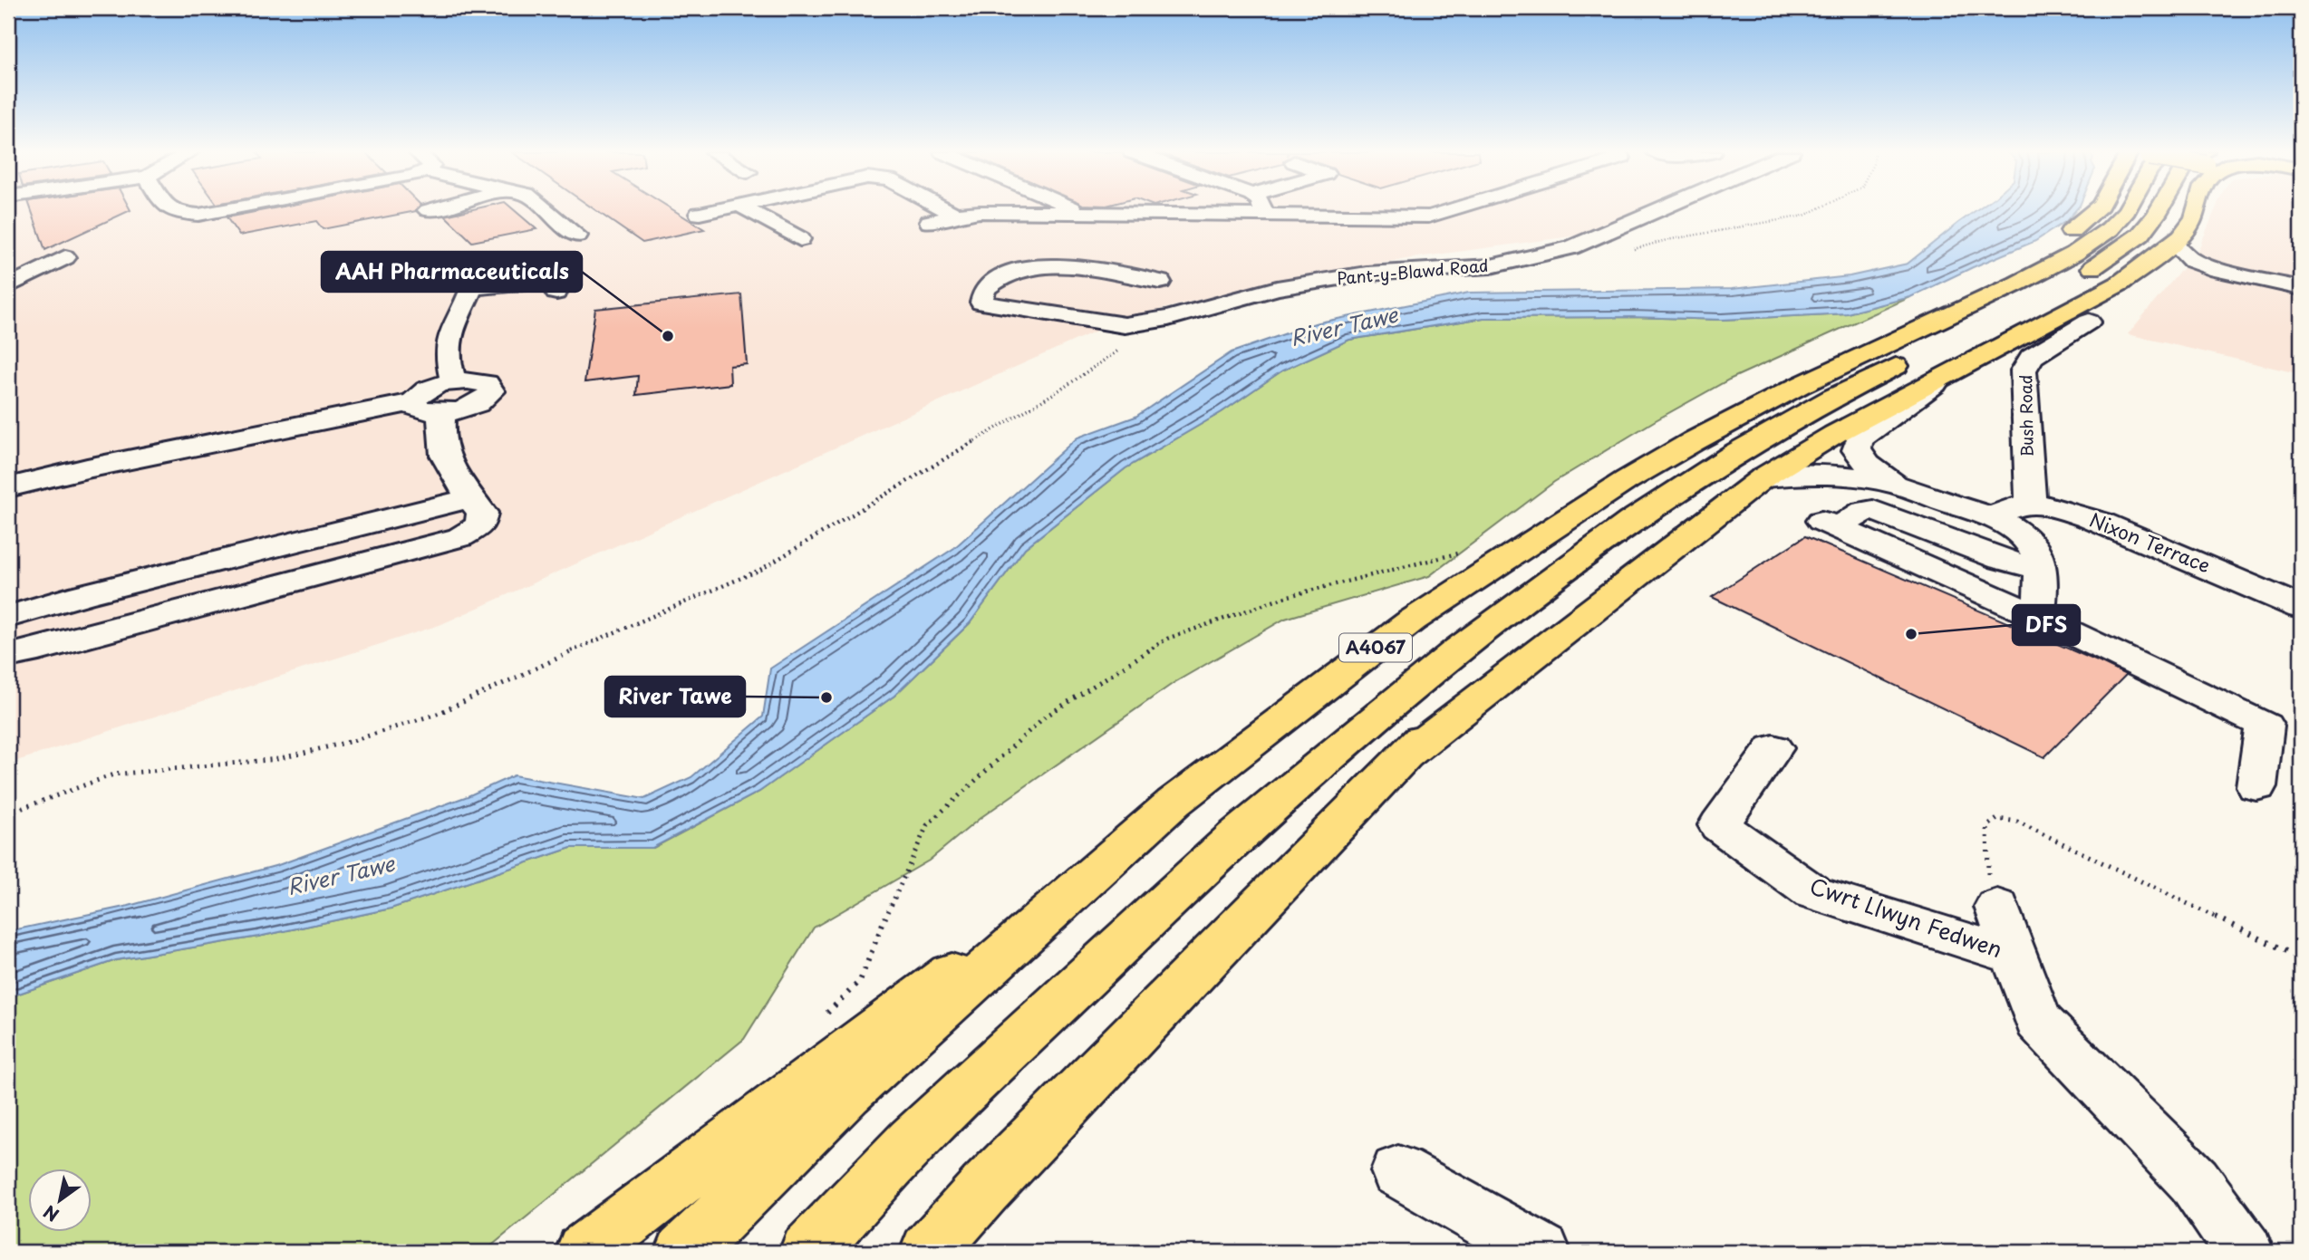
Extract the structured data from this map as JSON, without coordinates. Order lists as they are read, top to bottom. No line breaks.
{"streets":{"main road":["A4067"],"street":["Pant-y-Blawd Road","Bush Road","Nixon Terrace","Cwrt Llwyn Fedwen"]},"crossings":[["Bush Road","Nixon Terrace"]],"water":["River Tawe"],"places":["AAH Pharmaceuticals","DFS","River Tawe"],"north":"bottom left"}
